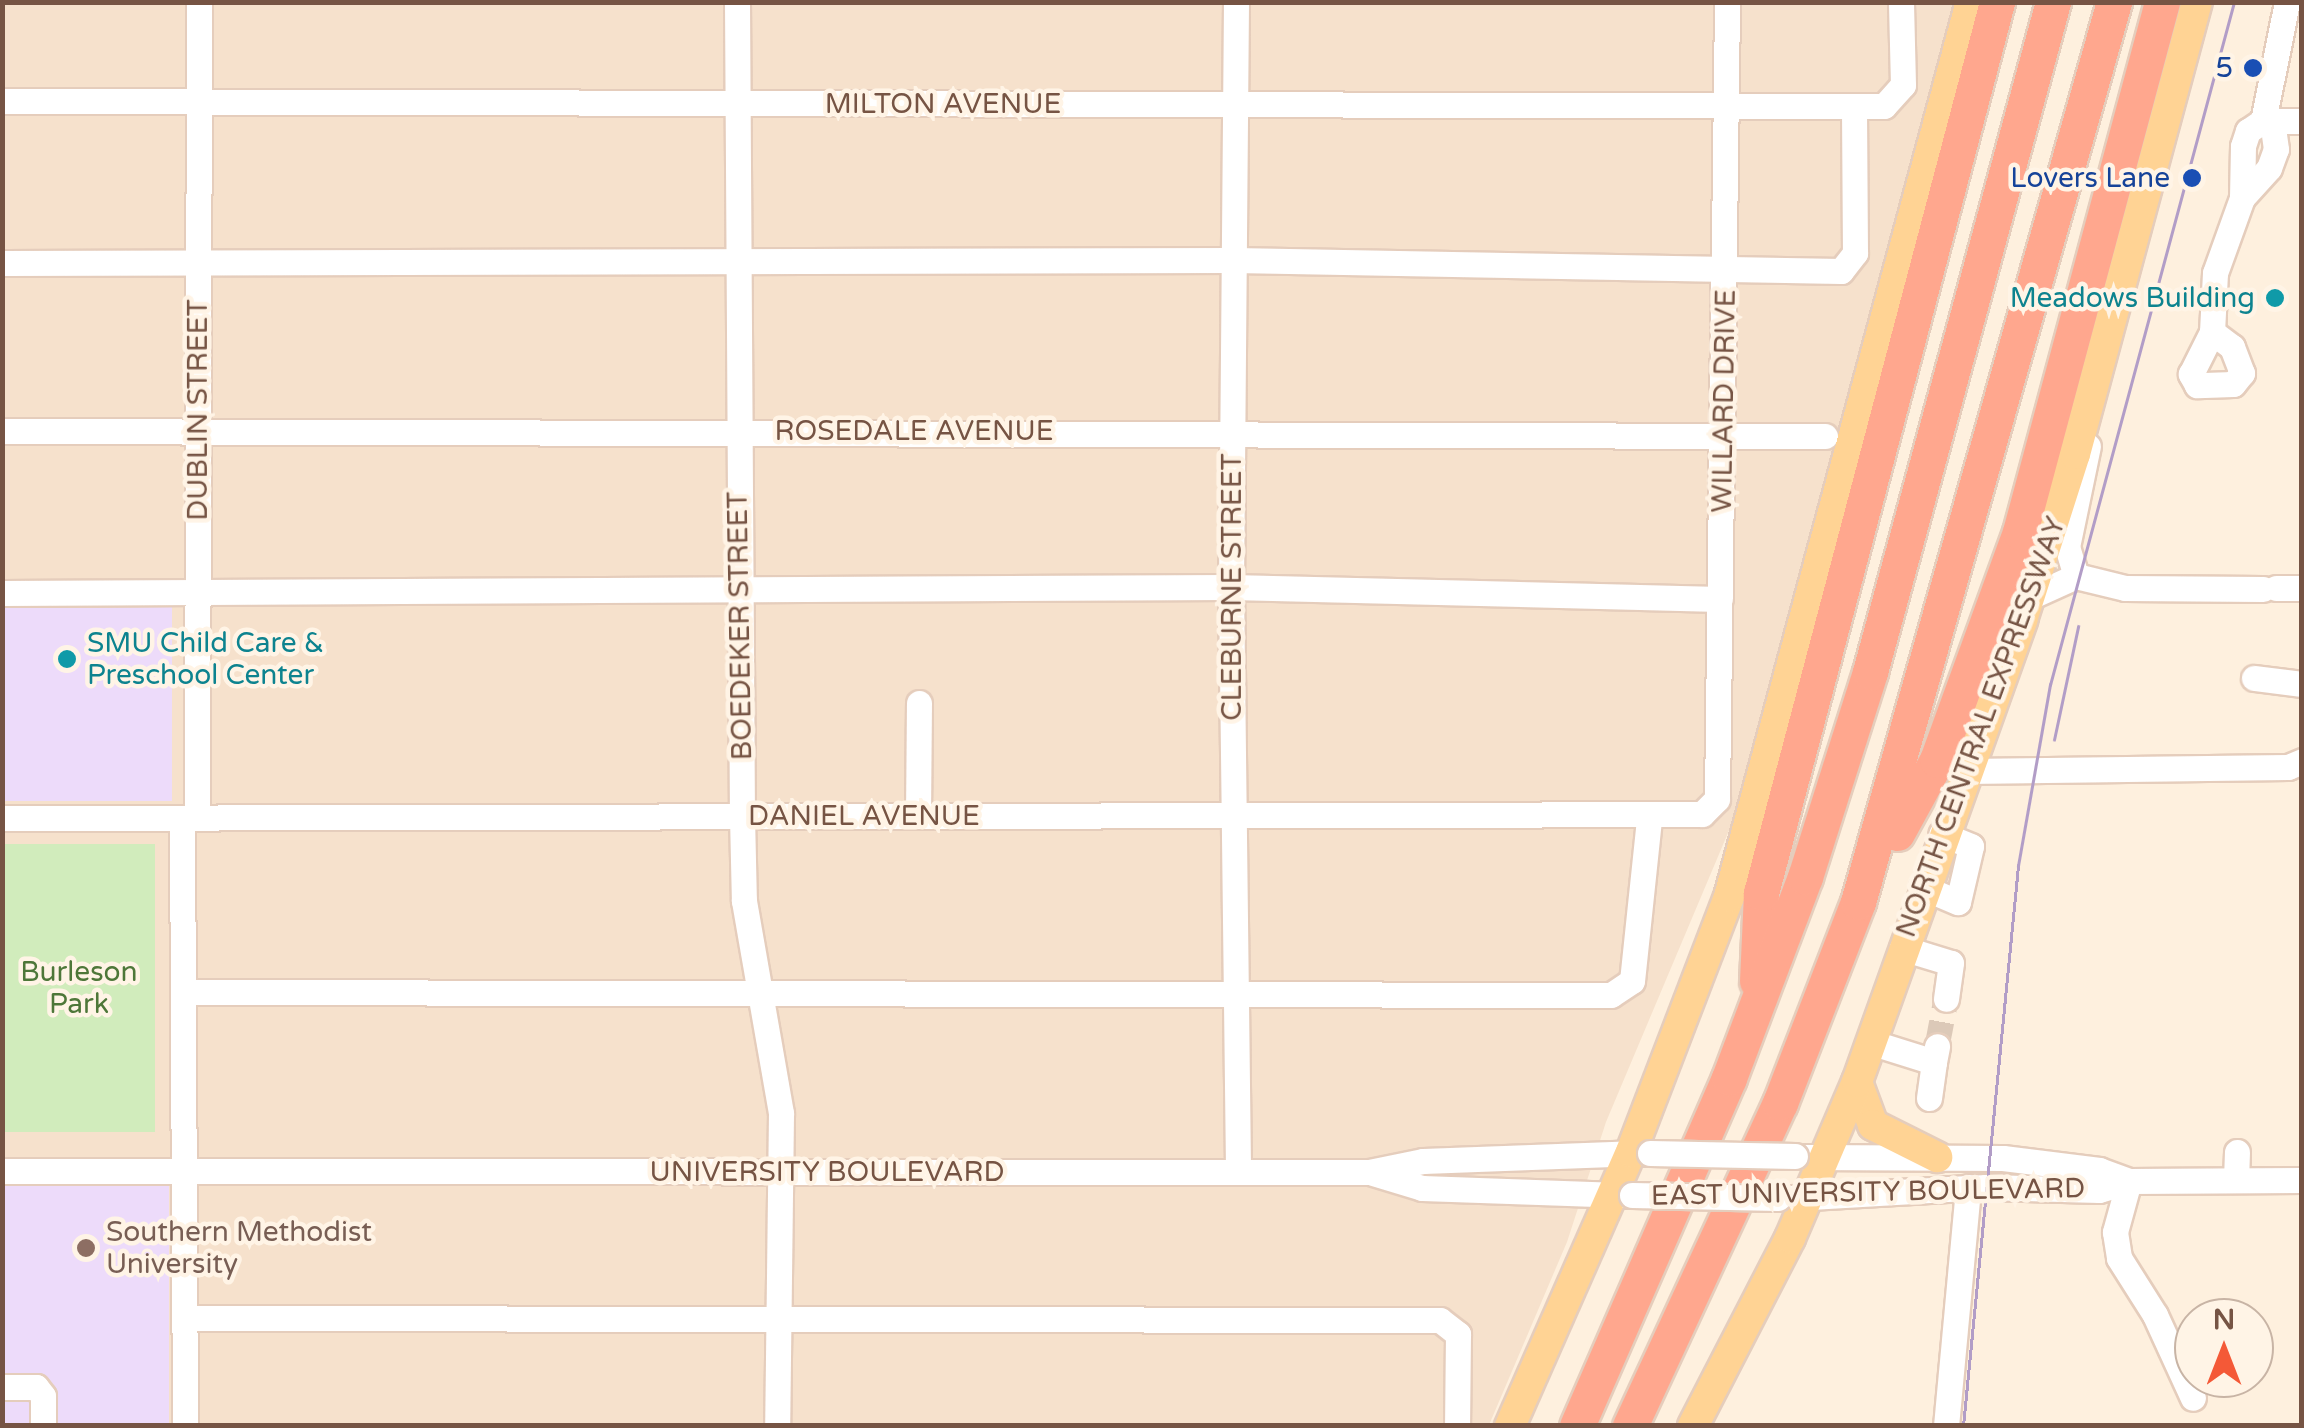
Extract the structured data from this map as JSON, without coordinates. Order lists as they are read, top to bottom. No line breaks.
{"streets":{"highway":["NORTH CENTRAL EXPRESSWAY"],"street":["MILTON AVENUE","WILLARD DRIVE","DUBLIN STREET","ROSEDALE AVENUE","CLEBURNE STREET","BOEDEKER STREET","DANIEL AVENUE","UNIVERSITY BOULEVARD","EAST UNIVERSITY BOULEVARD"]},"crossings":[["MILTON AVENUE","WILLARD DRIVE"],["MILTON AVENUE","DUBLIN STREET"],["MILTON AVENUE","CLEBURNE STREET"],["MILTON AVENUE","BOEDEKER STREET"],["WILLARD DRIVE","ROSEDALE AVENUE"],["WILLARD DRIVE","DANIEL AVENUE"],["DUBLIN STREET","ROSEDALE AVENUE"],["DUBLIN STREET","DANIEL AVENUE"],["DUBLIN STREET","UNIVERSITY BOULEVARD"],["ROSEDALE AVENUE","CLEBURNE STREET"],["ROSEDALE AVENUE","BOEDEKER STREET"],["CLEBURNE STREET","DANIEL AVENUE"],["CLEBURNE STREET","UNIVERSITY BOULEVARD"],["BOEDEKER STREET","DANIEL AVENUE"],["BOEDEKER STREET","UNIVERSITY BOULEVARD"],["NORTH CENTRAL EXPRESSWAY","EAST UNIVERSITY BOULEVARD"],["UNIVERSITY BOULEVARD","EAST UNIVERSITY BOULEVARD"]],"parks":["Burleson Park"],"places":["5","Lovers Lane","Meadows Building","SMU Child Care & Preschool Center","Southern Methodist University"],"north":"top"}
